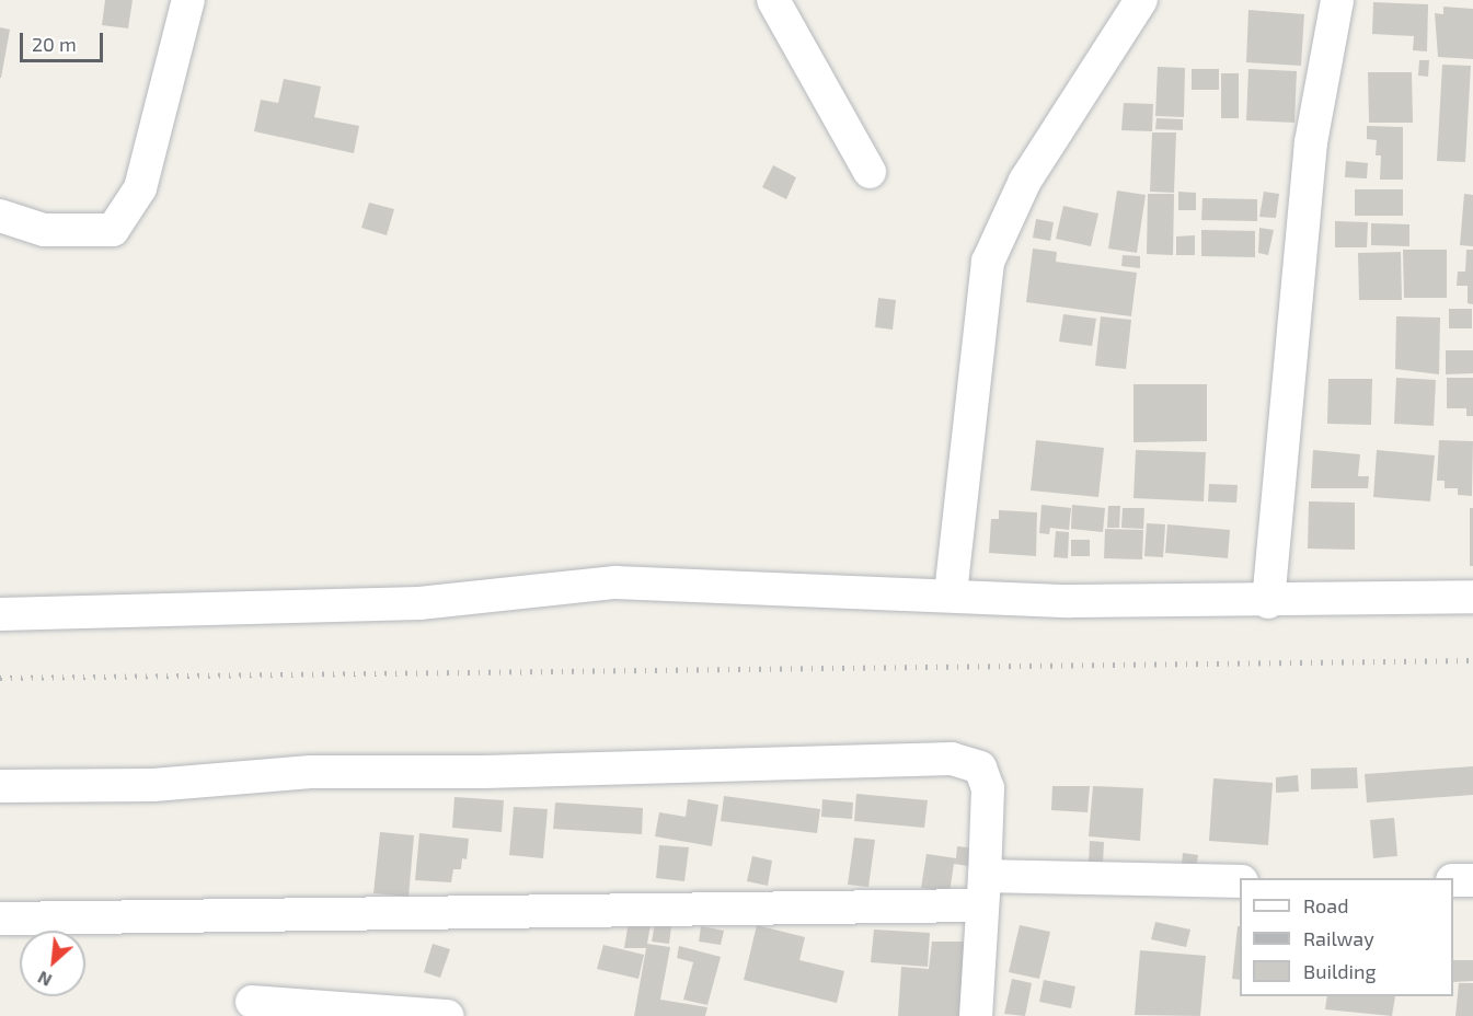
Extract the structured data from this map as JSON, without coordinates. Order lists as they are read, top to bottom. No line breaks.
{"legend":["Road","Railway","Building"],"scale_bar":"20 m","north":"bottom left"}
